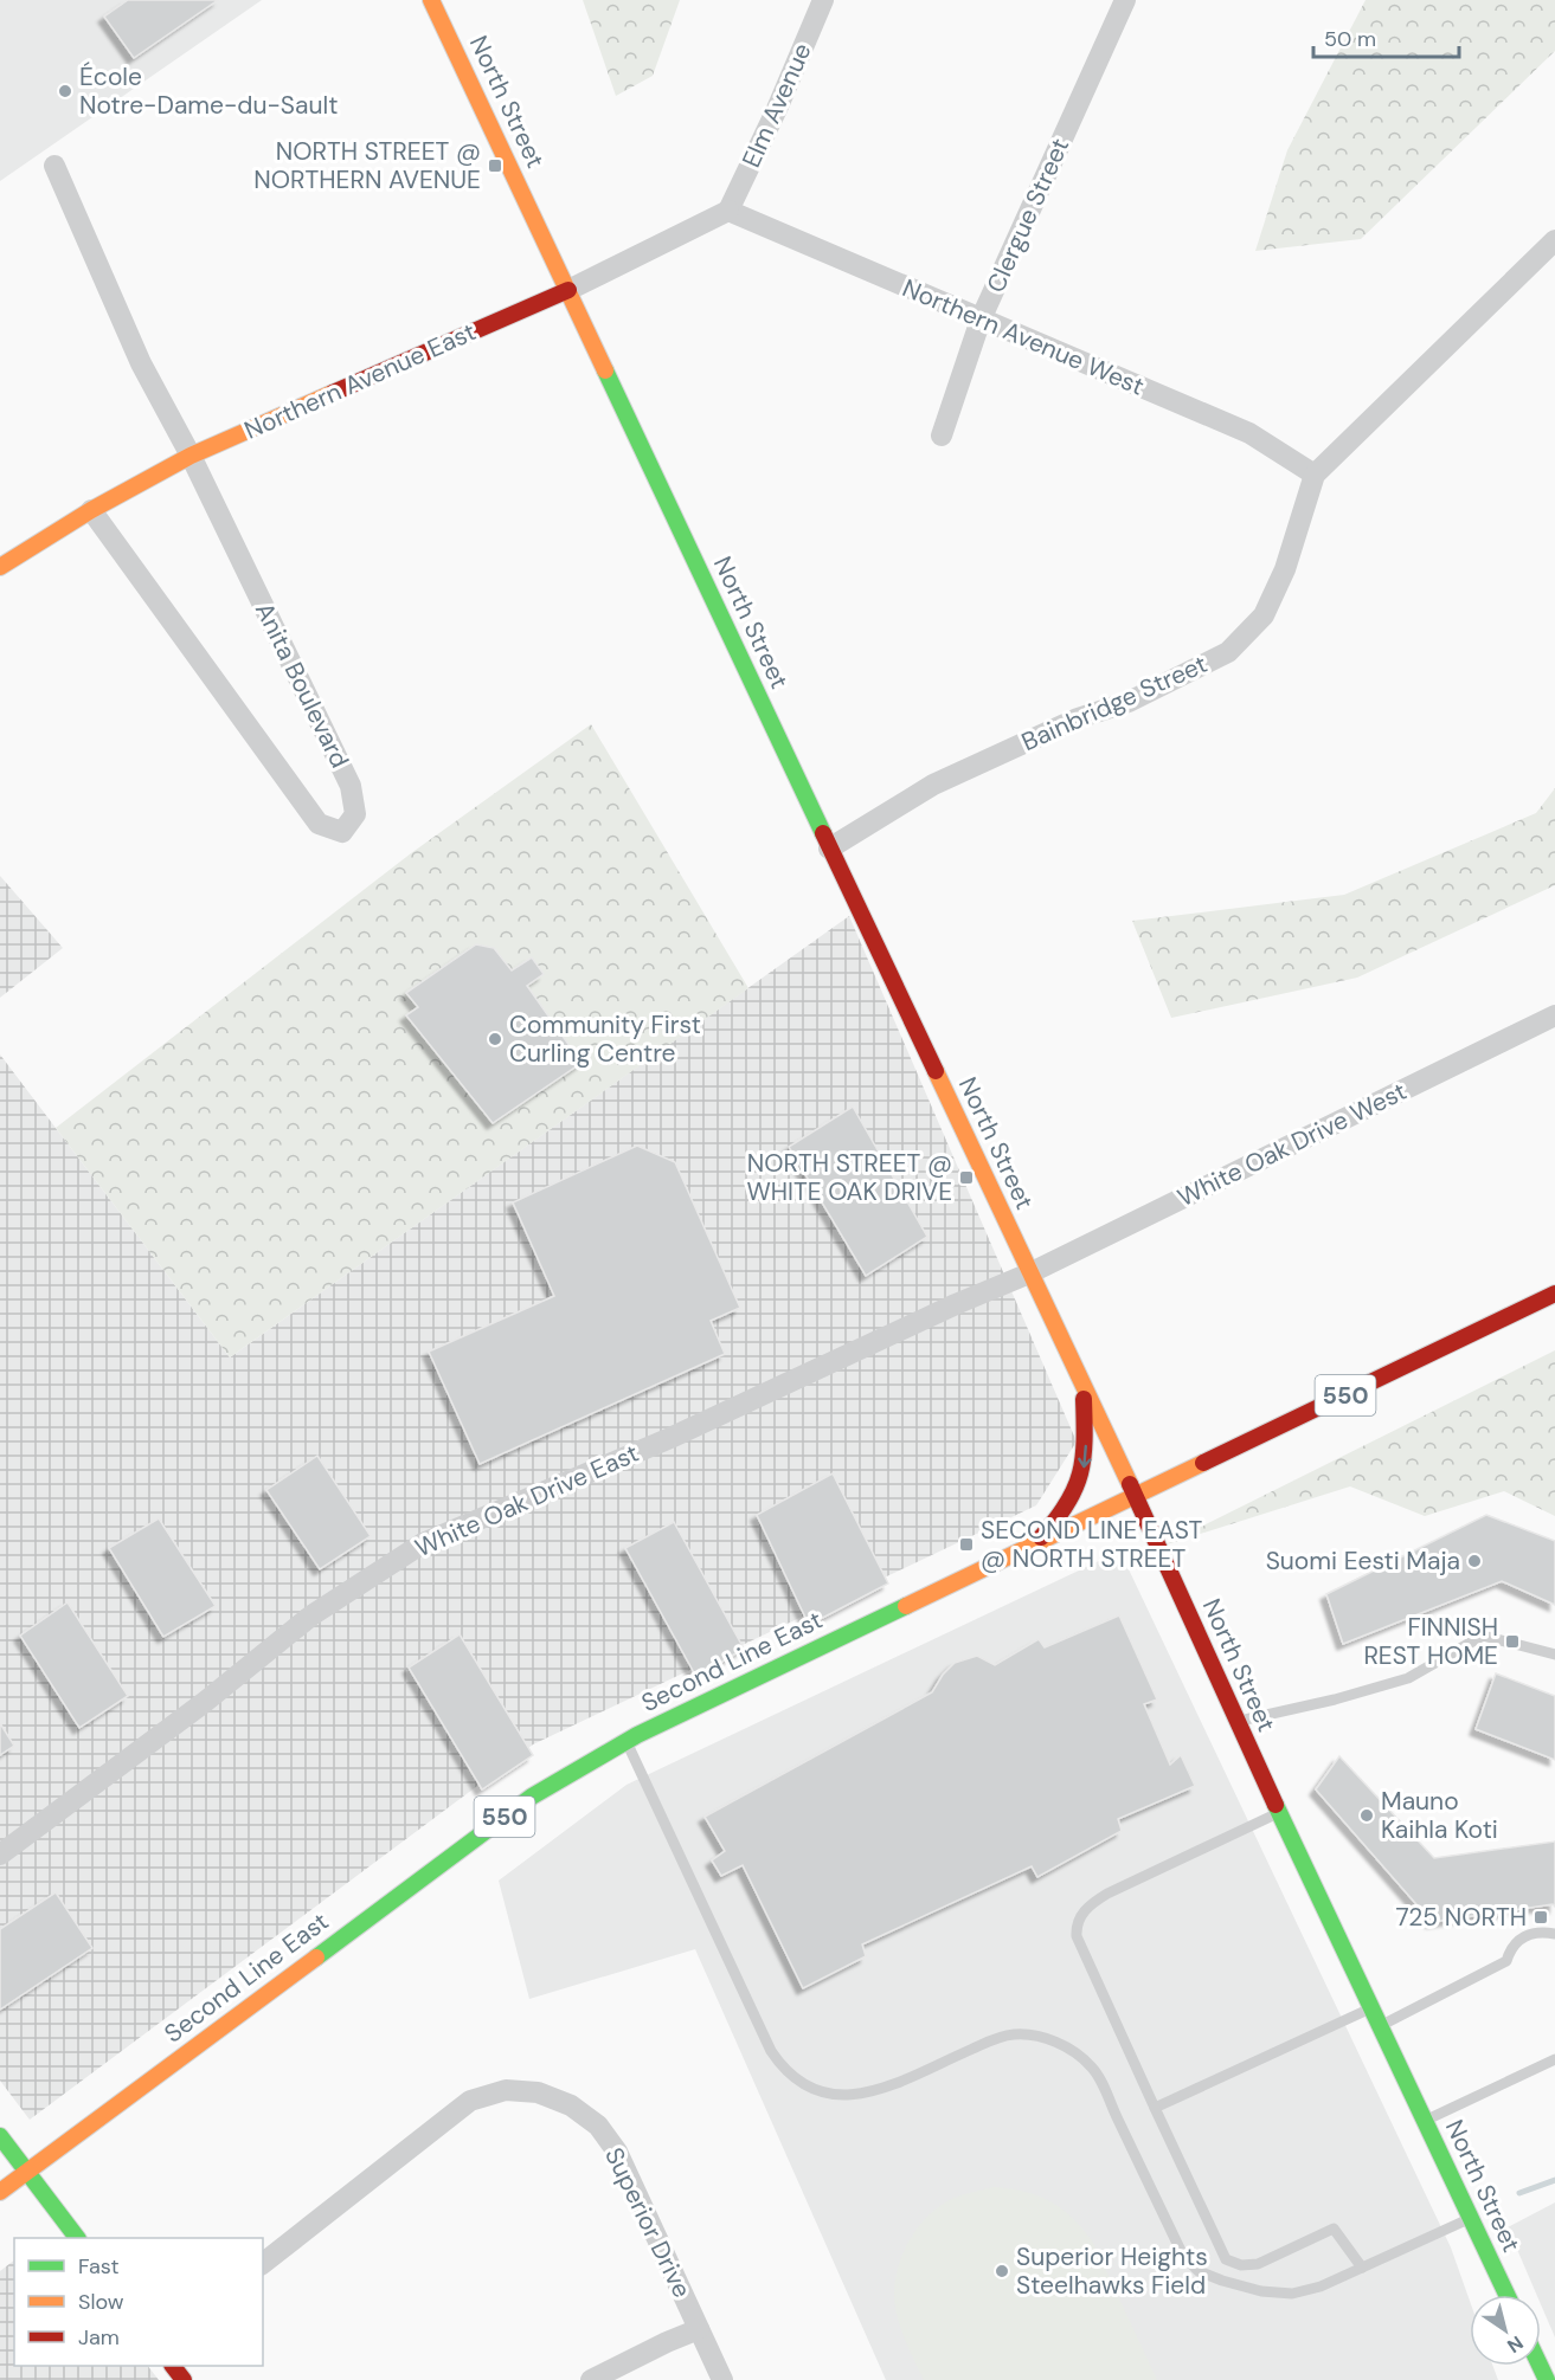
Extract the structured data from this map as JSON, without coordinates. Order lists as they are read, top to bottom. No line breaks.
{"streets":{"main road":["North Street","Northern Avenue East","550","Second Line East"],"street":["Elm Avenue","Clergue Street","Northern Avenue West","Anita Boulevard","Bainbridge Street","White Oak Drive West","White Oak Drive East","Superior Drive"]},"crossings":[["North Street","Northern Avenue East"],["North Street","Bainbridge Street"],["North Street","White Oak Drive West"],["North Street","White Oak Drive East"],["North Street","Second Line East"],["Elm Avenue","Northern Avenue West"],["Elm Avenue","Northern Avenue East"],["Clergue Street","Northern Avenue West"],["Northern Avenue West","Northern Avenue East"],["Northern Avenue West","Bainbridge Street"],["Northern Avenue East","Anita Boulevard"],["White Oak Drive West","White Oak Drive East"]],"places":{"other":["École Notre-Dame-du-Sault","Community First Curling Centre","Suomi Eesti Maja","Mauno Kaihla Koti","Superior Heights Steelhawks Field"],"transit":["NORTH STREET @ NORTHERN AVENUE","NORTH STREET @ WHITE OAK DRIVE","SECOND LINE EAST @ NORTH STREET","FINNISH REST HOME","725 NORTH"]},"legend":["Fast","Slow","Jam"],"scale_bar":"50 m","north":"bottom right"}
